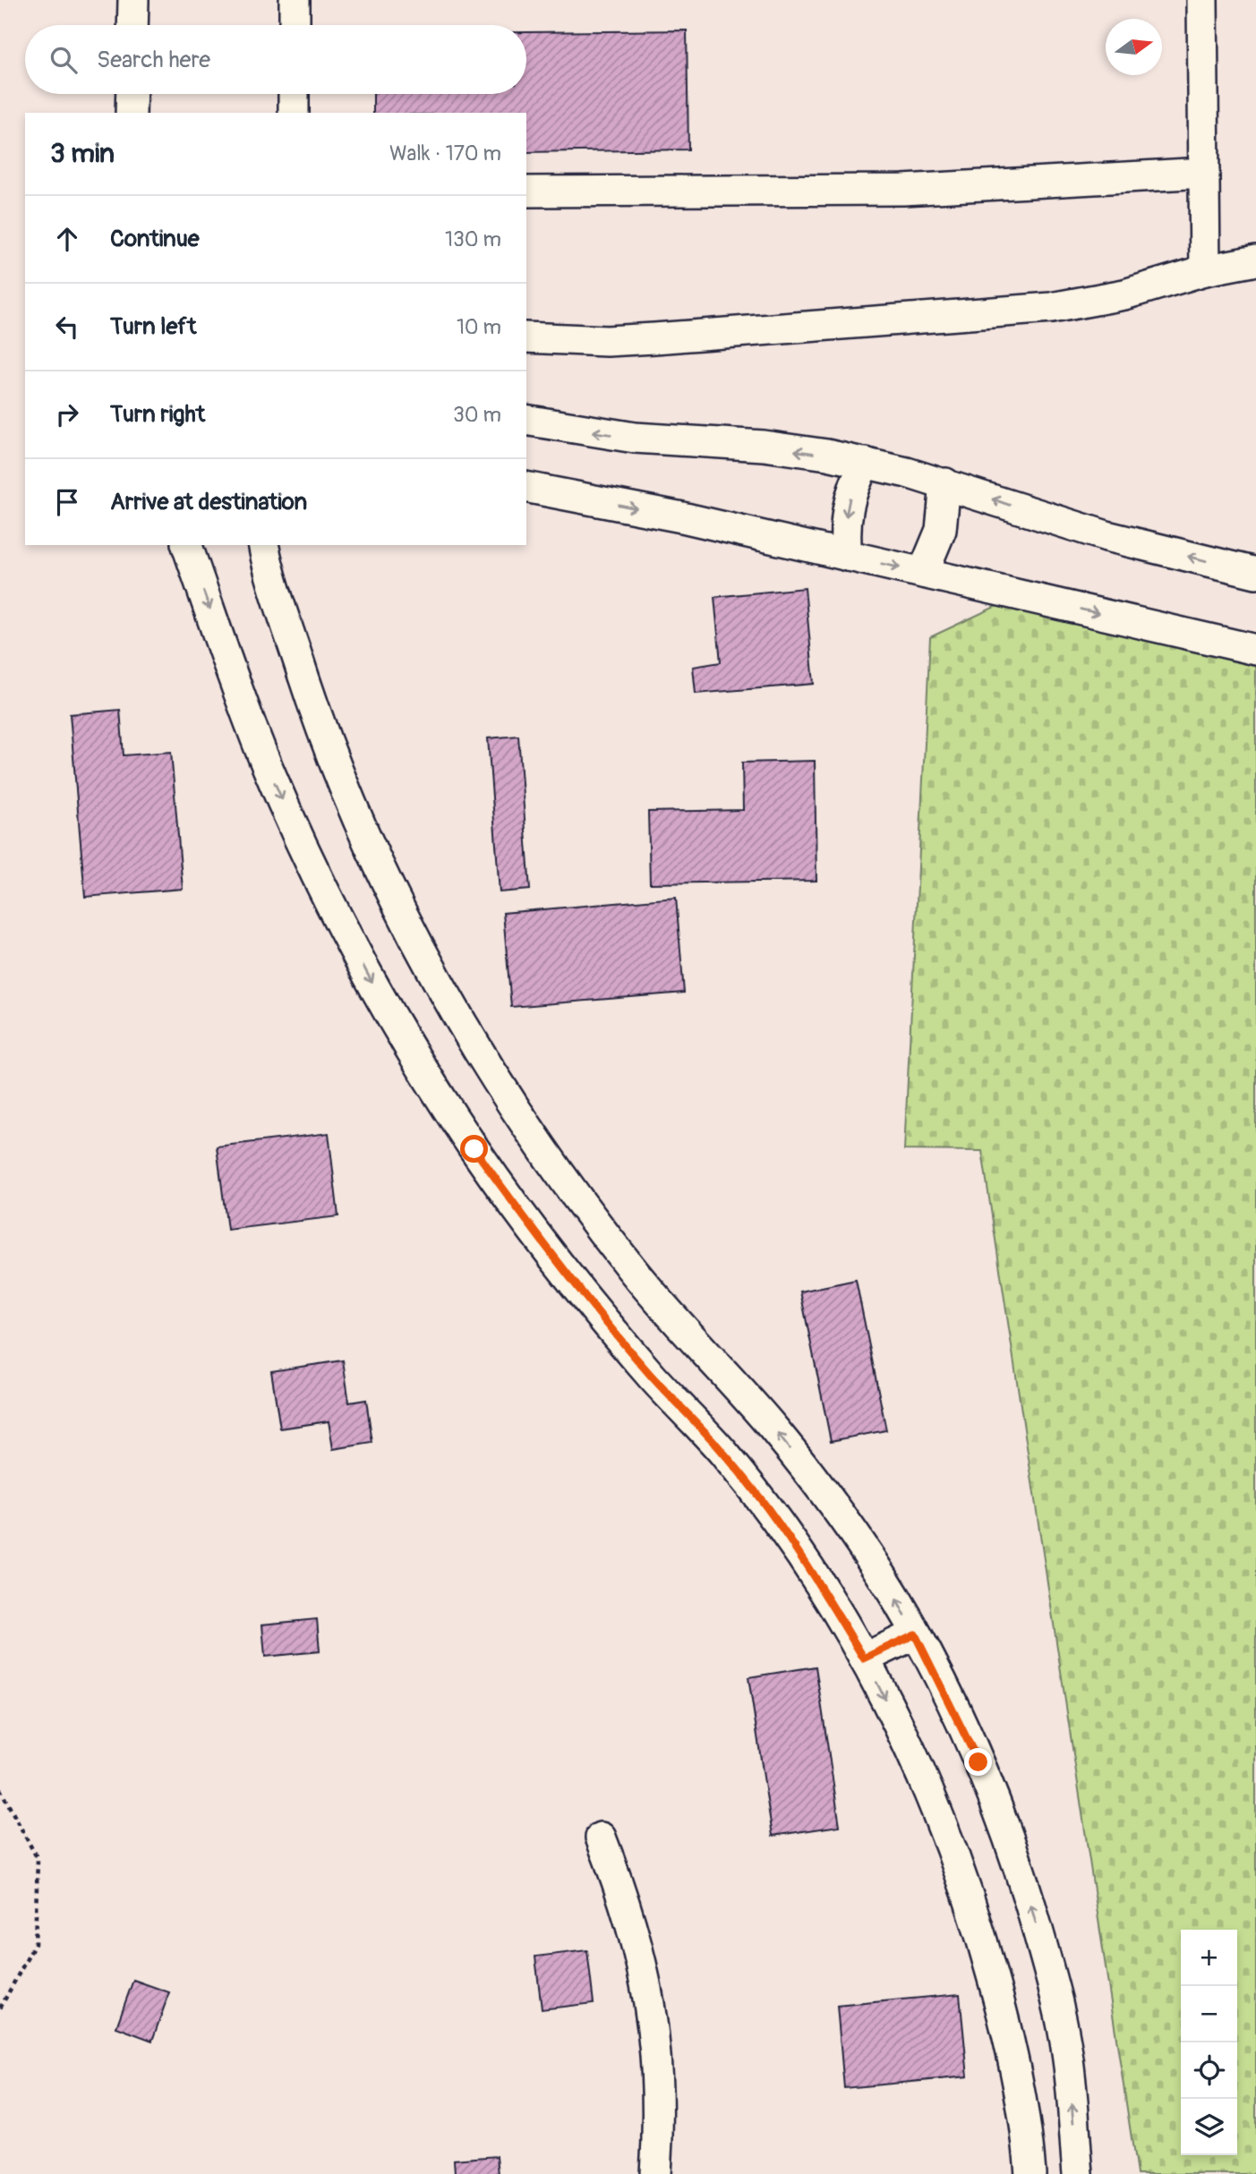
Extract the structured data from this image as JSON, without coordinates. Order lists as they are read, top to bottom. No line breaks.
{"north":"right","page":{"search":"Search here","heading":["3 min","Walk · 170 m"],"list":[["Continue","130 m"],["Turn left","10 m"],["Turn right","30 m"],"Arrive at destination"],"map_buttons":["+","−"]}}
